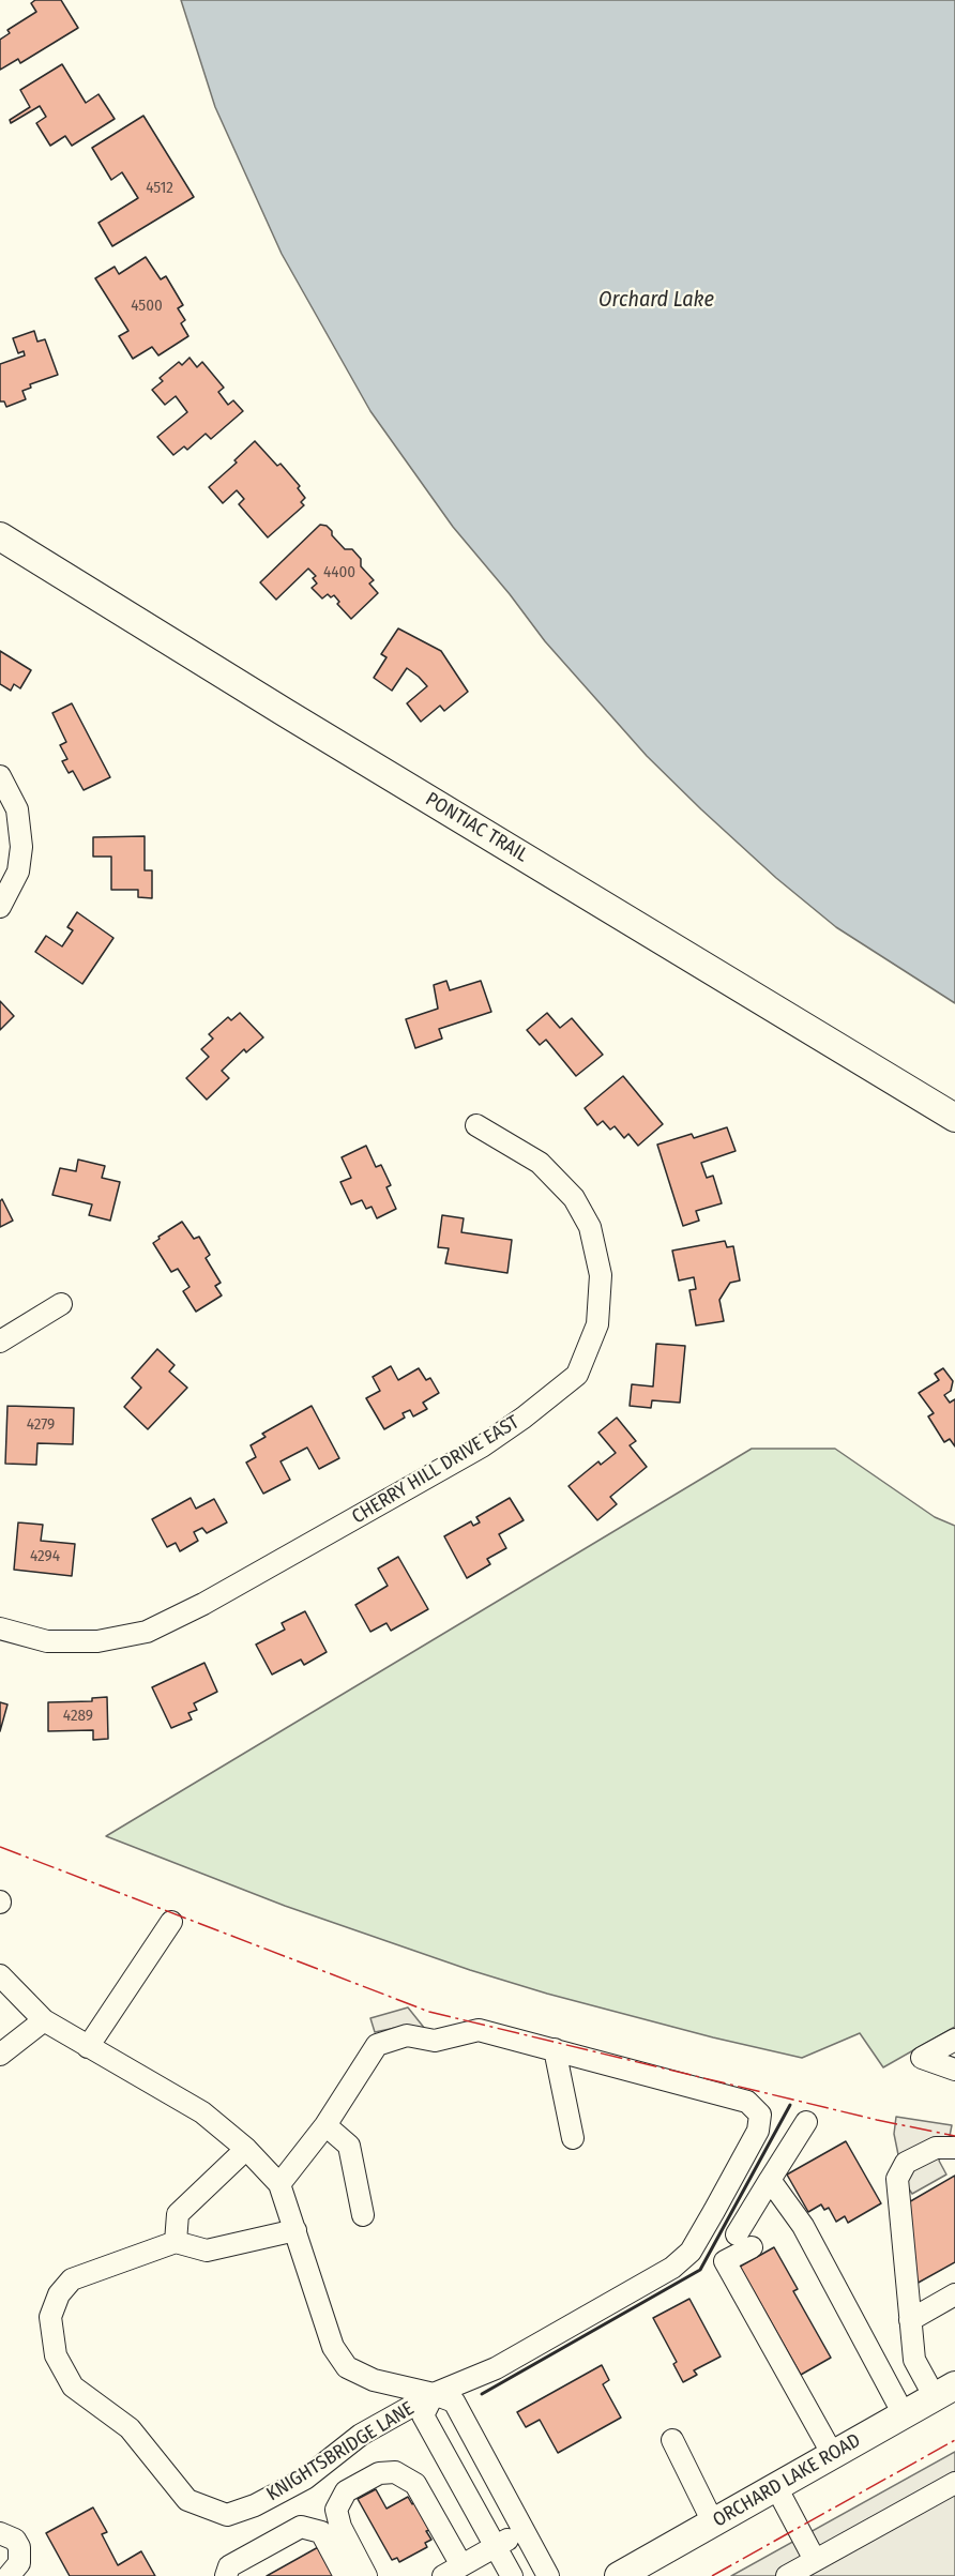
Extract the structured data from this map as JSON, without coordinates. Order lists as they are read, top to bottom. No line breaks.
{"streets":{"main road":["PONTIAC TRAIL","ORCHARD LAKE ROAD"],"street":["CHERRY HILL DRIVE EAST","KNIGHTSBRIDGE LANE"]},"water":["Orchard Lake"],"house_numbers":["4512","4500","4400","4279","4294","4289"]}
